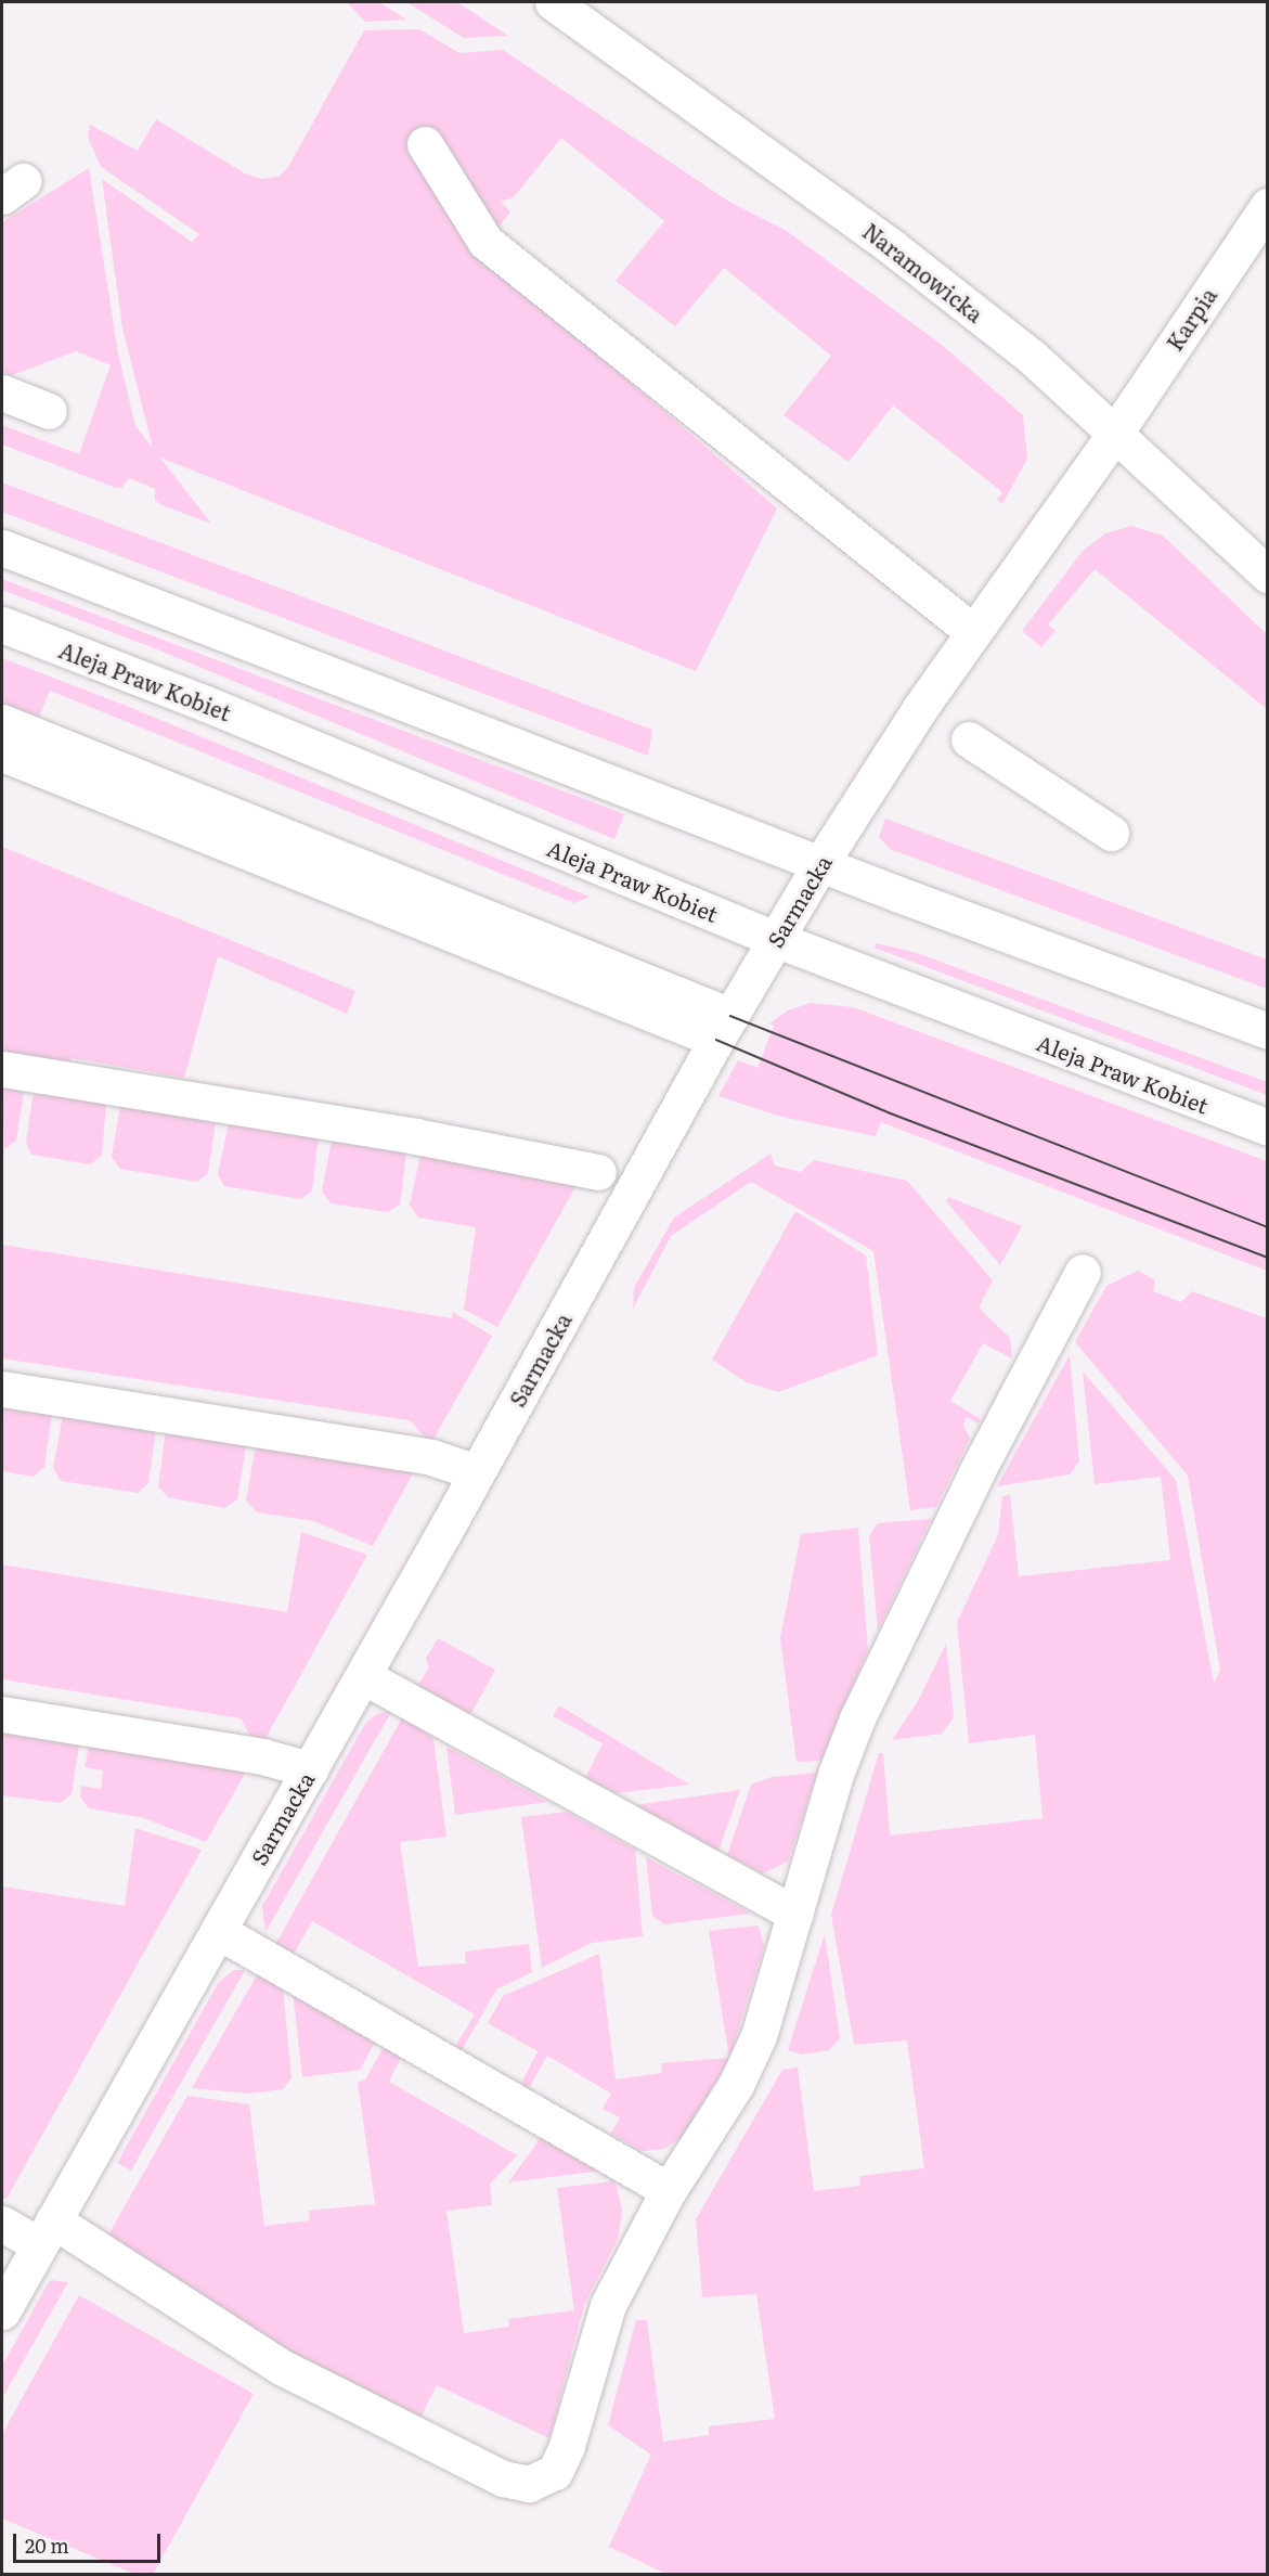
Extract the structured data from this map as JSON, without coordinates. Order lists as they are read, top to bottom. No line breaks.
{"streets":{"street":["Naramowicka","Karpia","Aleja Praw Kobiet","Sarmacka"]},"crossings":[["Naramowicka","Karpia"],["Naramowicka","Sarmacka"],["Karpia","Sarmacka"],["Aleja Praw Kobiet","Sarmacka"]],"scale_bar":"20 m"}
